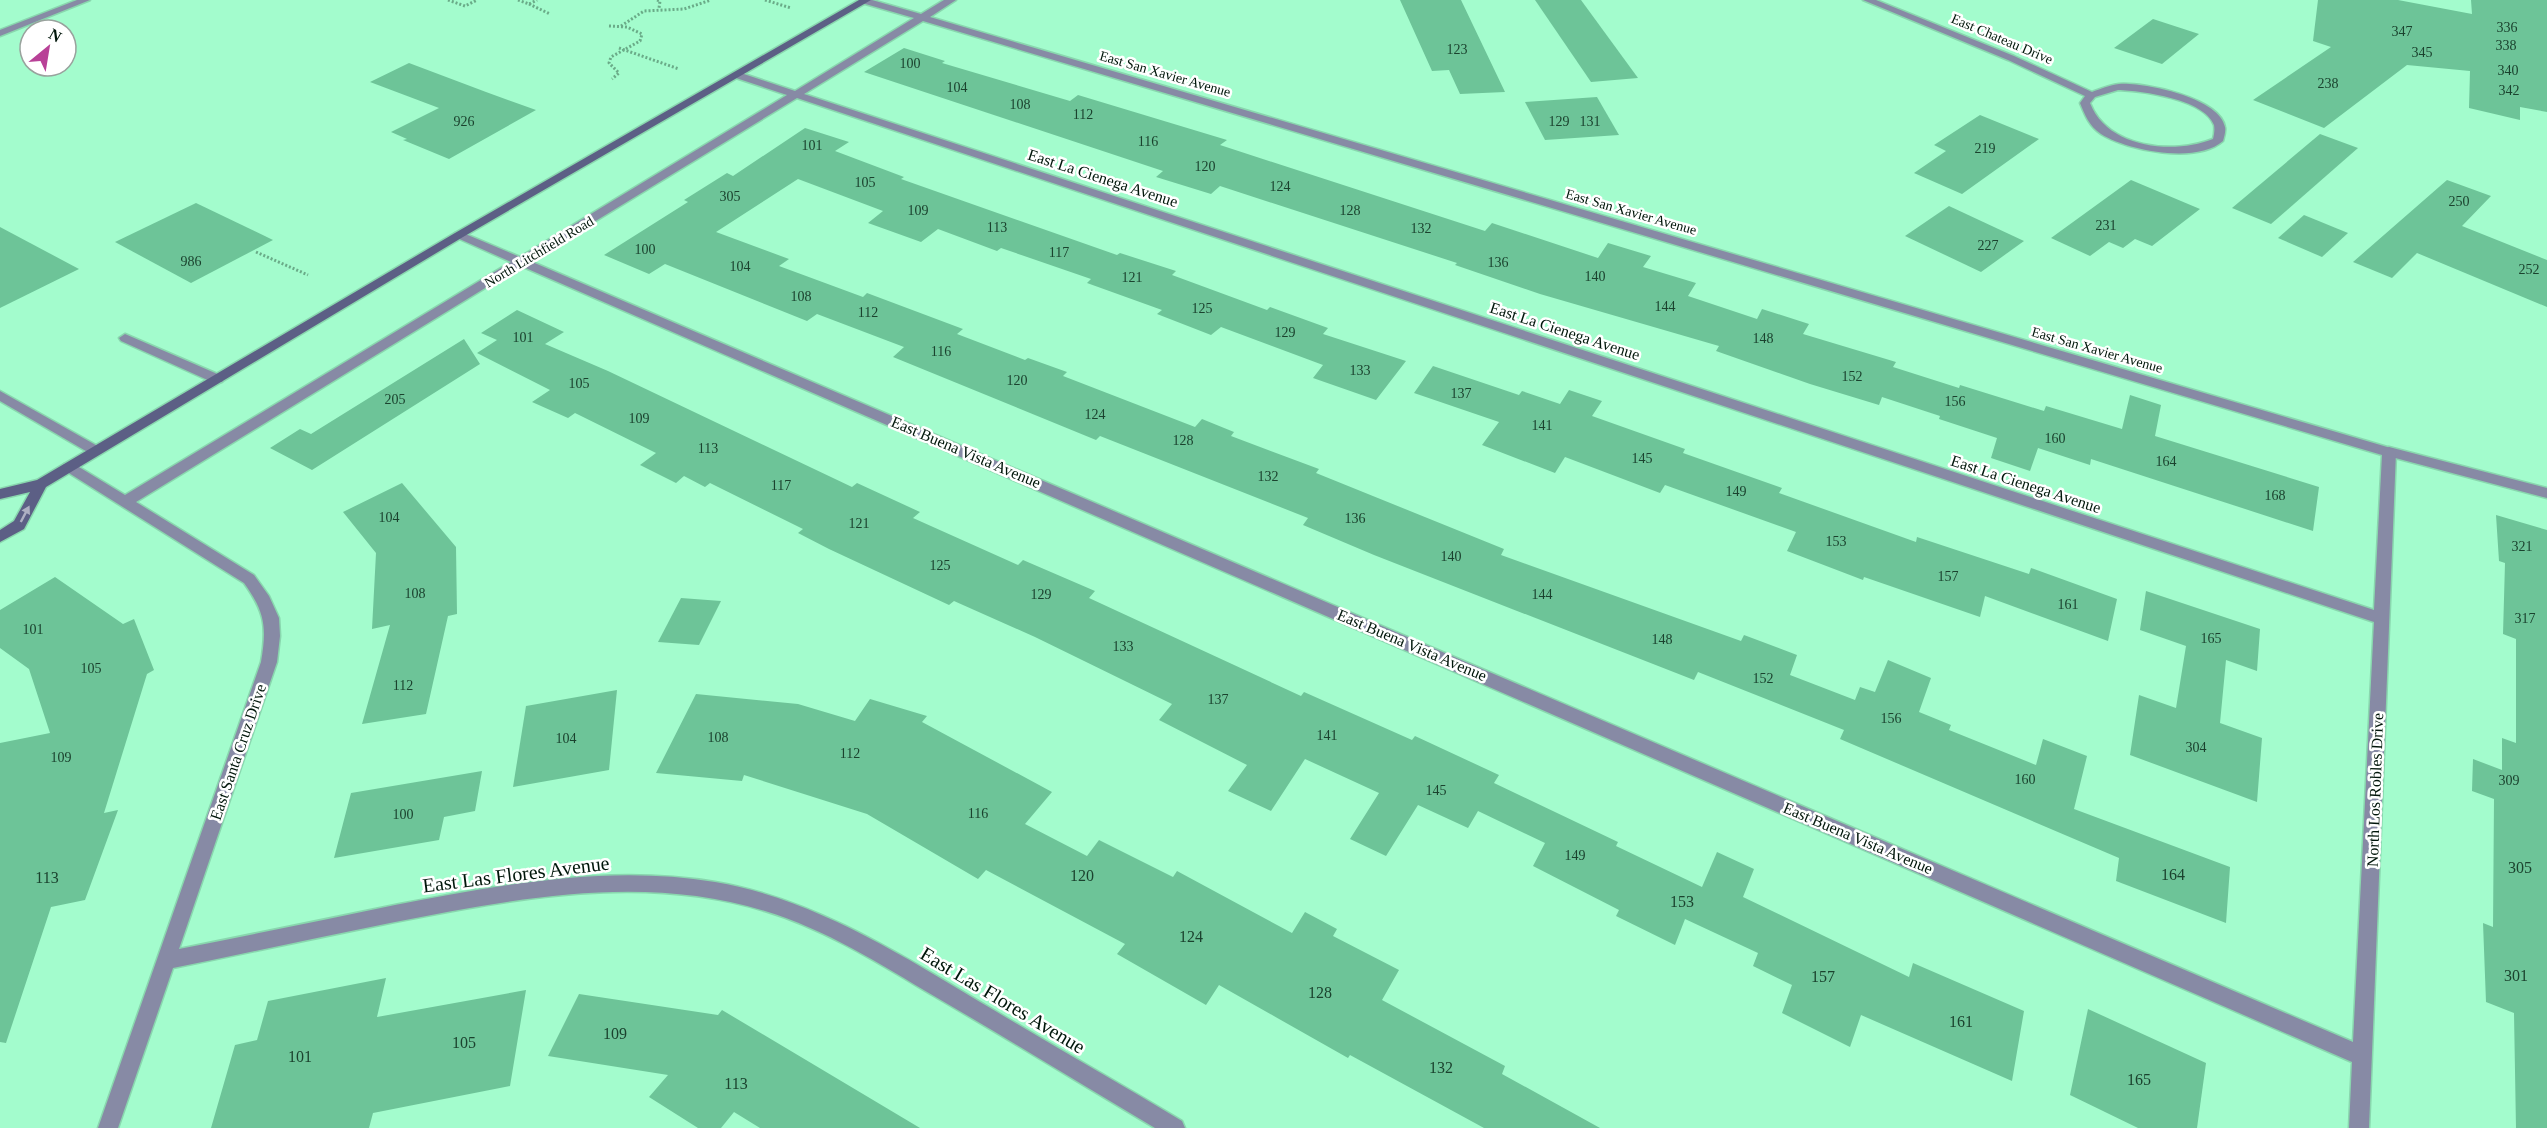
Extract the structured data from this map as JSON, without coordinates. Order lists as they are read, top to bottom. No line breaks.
{"streets":{"street":["East Chateau Drive","East San Xavier Avenue","East La Cienega Avenue","North Litchfield Road","East Buena Vista Avenue","East Santa Cruz Drive","North Los Robles Drive","East Las Flores Avenue"]},"crossings":[["East San Xavier Avenue","North Litchfield Road"],["East San Xavier Avenue","North Los Robles Drive"],["East La Cienega Avenue","North Litchfield Road"],["East La Cienega Avenue","North Los Robles Drive"],["North Litchfield Road","East Buena Vista Avenue"],["North Litchfield Road","East Santa Cruz Drive"],["East Buena Vista Avenue","North Los Robles Drive"],["East Santa Cruz Drive","East Las Flores Avenue"]],"house_numbers":["336","347","338","123","345","100","340","238","104","342","108","112","926","129","131","116","101","219","120","105","124","305","250","109","128","231","113","132","227","100","117","986","136","104","252","140","121","108","144","125","112","129","101","148","116","133","152","120","105","137","205","156","124","109","141","160","128","113","145","164","132","117","149","168","104","136","121","153","321","140","125","157","108","129","144","161","317","101","165","148","133","105","152","112","137","156","141","108","104","304","112","109","160","309","145","116","100","149","305","164","120","113","153","124","301","157","128","161","109","105","101","132","165","113"],"north":"top right"}
